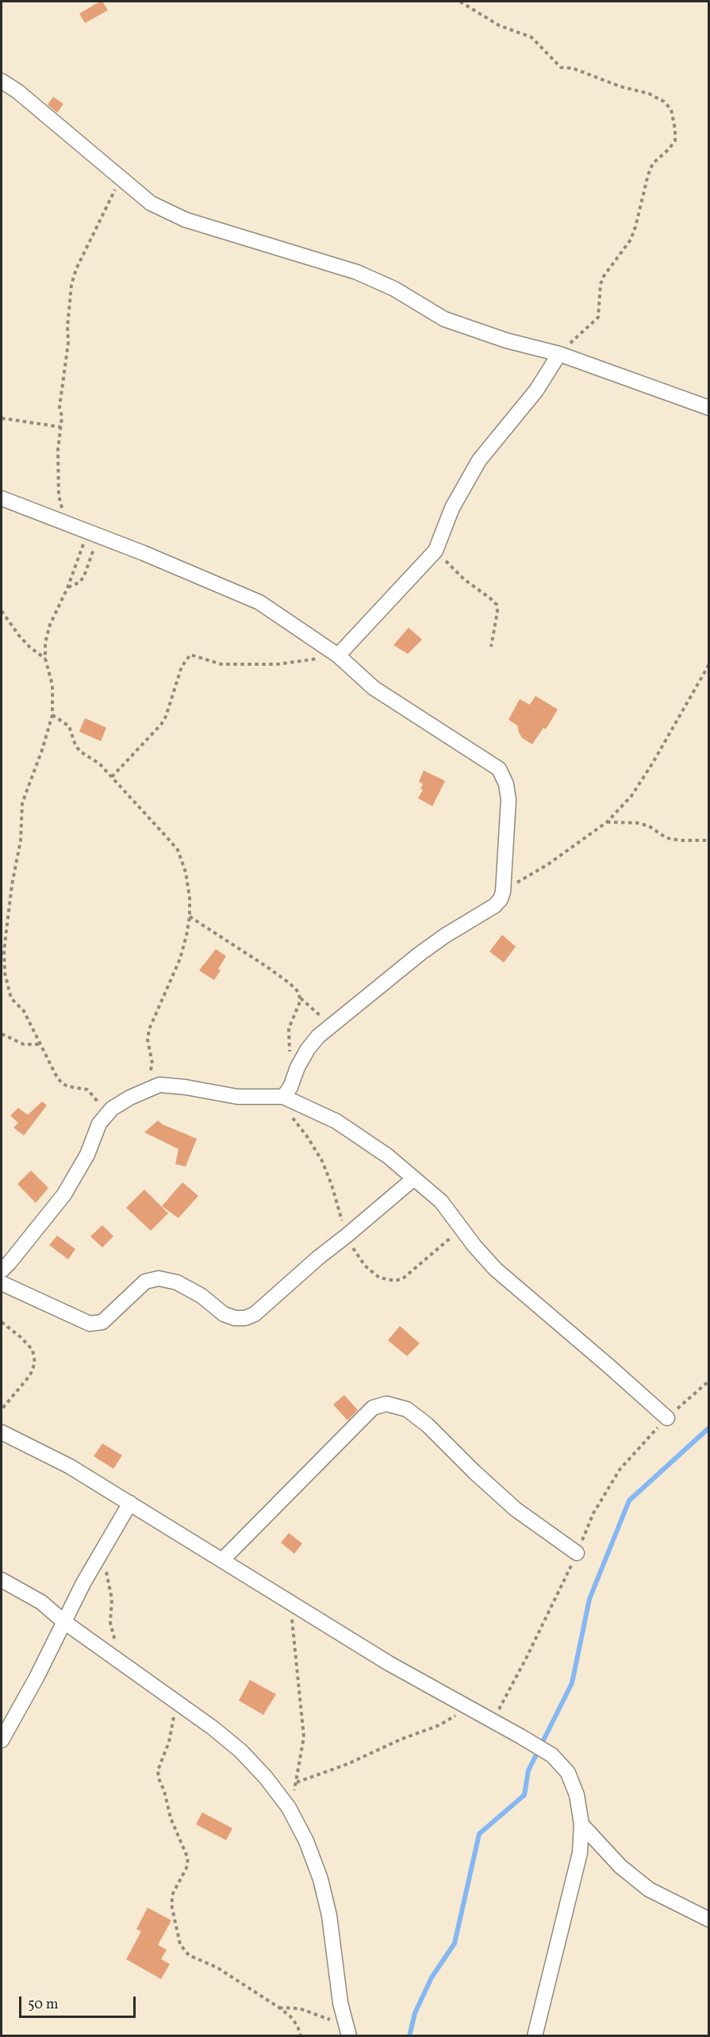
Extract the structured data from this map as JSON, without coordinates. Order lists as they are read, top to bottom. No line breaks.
{"scale_bar":"50 m"}
